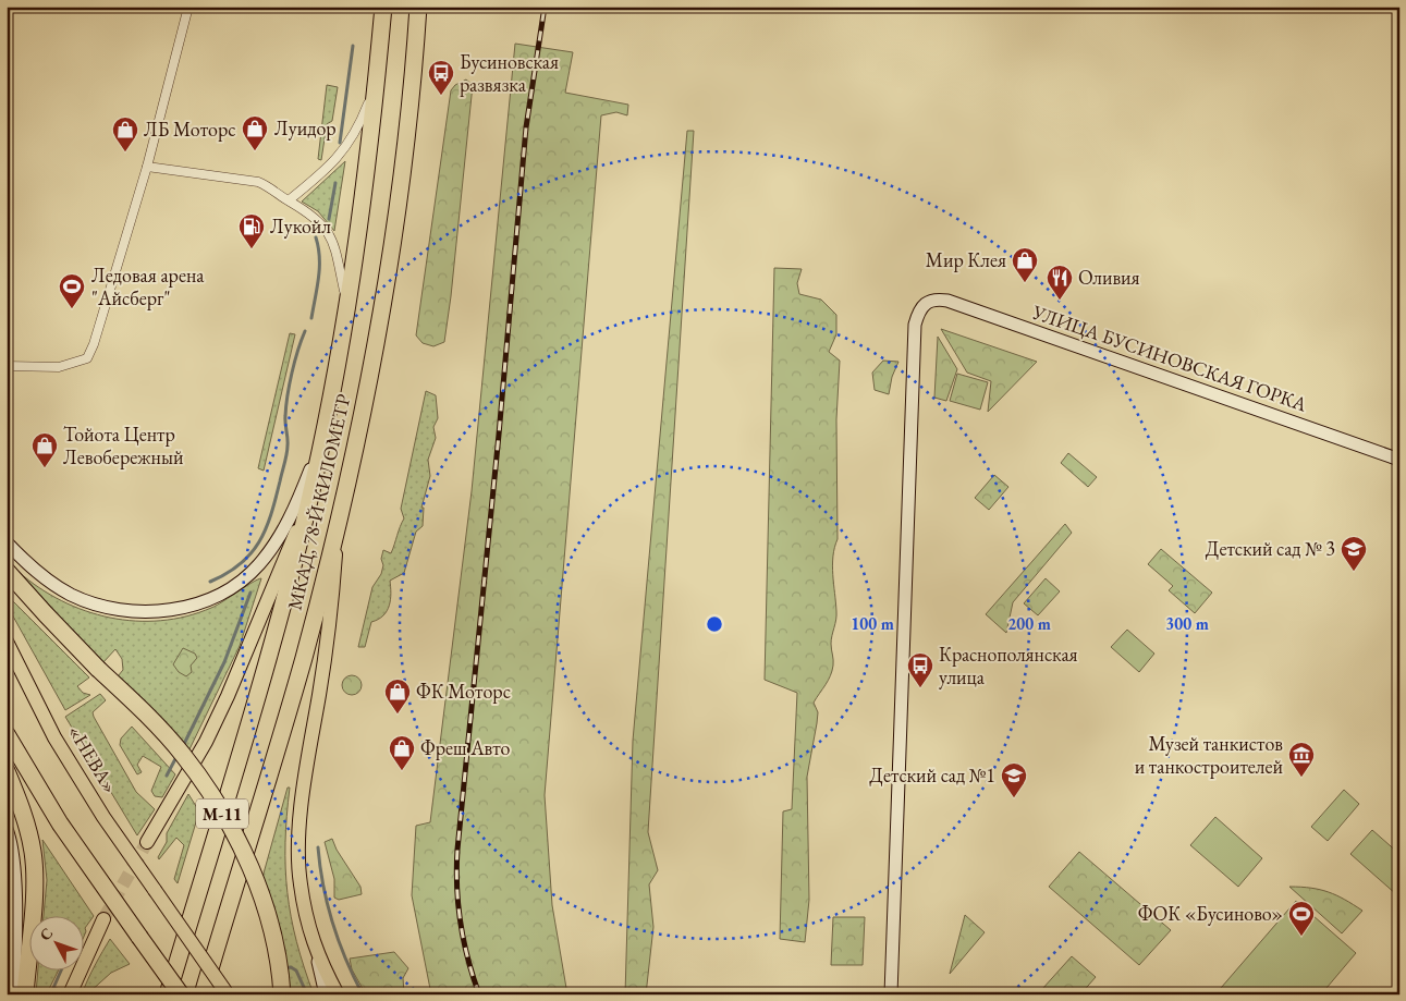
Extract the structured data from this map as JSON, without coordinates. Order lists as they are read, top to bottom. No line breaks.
{"streets":{"highway":["МКАД, 78-Й КИЛОМЕТР","М-11"],"main road":["«НЕВА»"],"street":["УЛИЦА БУСИНОВСКАЯ ГОРКА"]},"places":{"bus stop":["Бусиновская развязка","Краснополянская улица"],"shop":["Луидор","ЛБ Моторс","Мир Клея","Тойота Центр Левобережный","ФК Моторс","Фреш Авто"],"fuel station":["Лукойл"],"restaurant":["Оливия"],"sports":["Ледовая арена \"Айсберг\"","ФОК «Бусиново»"],"school or university":["Детский сад № 3","Детский сад №1"],"museum":["Музей танкистов и танкостроителей"]},"north":"top left","rings":["100 m","200 m","300 m"]}
